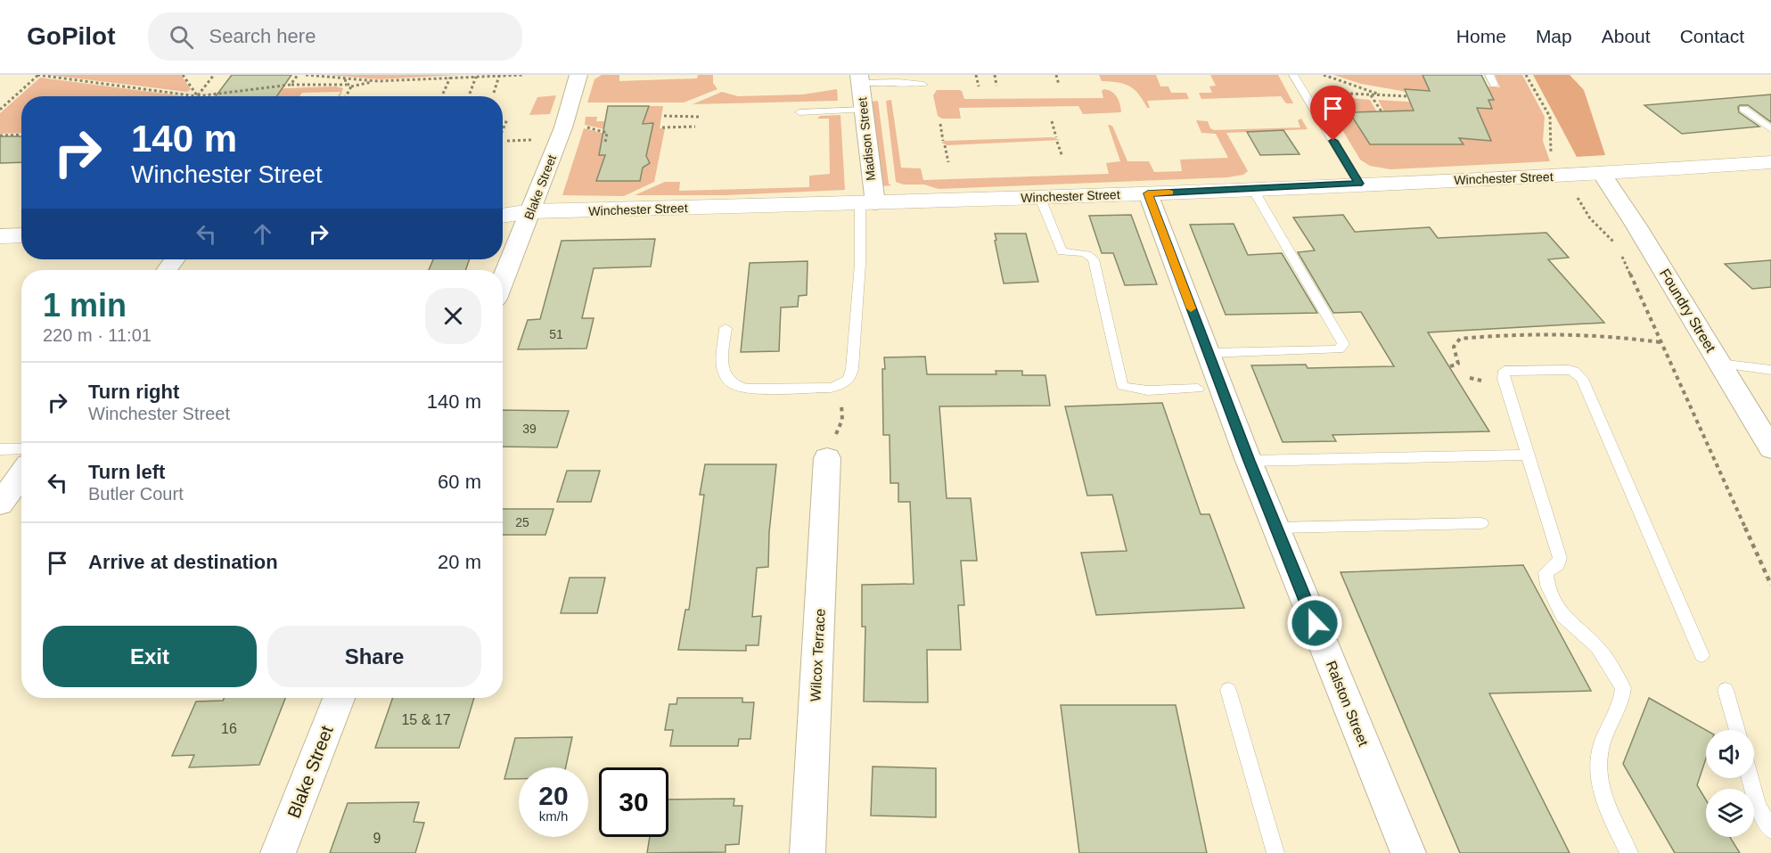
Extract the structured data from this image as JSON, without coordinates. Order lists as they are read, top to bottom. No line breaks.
{"streets":{"street":["Madison Street","Winchester Street","Blake Street","Foundry Street","Wilcox Terrace","Ralston Street"]},"crossings":[["Madison Street","Winchester Street"],["Winchester Street","Blake Street"],["Winchester Street","Foundry Street"],["Winchester Street","Ralston Street"]],"house_numbers":["51","39","25","15 & 17","16","9"],"page":{"header":"GoPilot","search":"Search here","nav":["Home","Map","About","Contact"],"turn":["140 m","Winchester Street"],"heading":["1 min","220 m · 11:01"],"list":[{"name":"Turn right","note":"Winchester Street","value":"140 m"},{"name":"Turn left","note":"Butler Court","value":"60 m"},{"name":"Arrive at destination","value":"20 m"}],"buttons":["Exit","Share"],"speed":"20 km/h","limit":"30"}}
